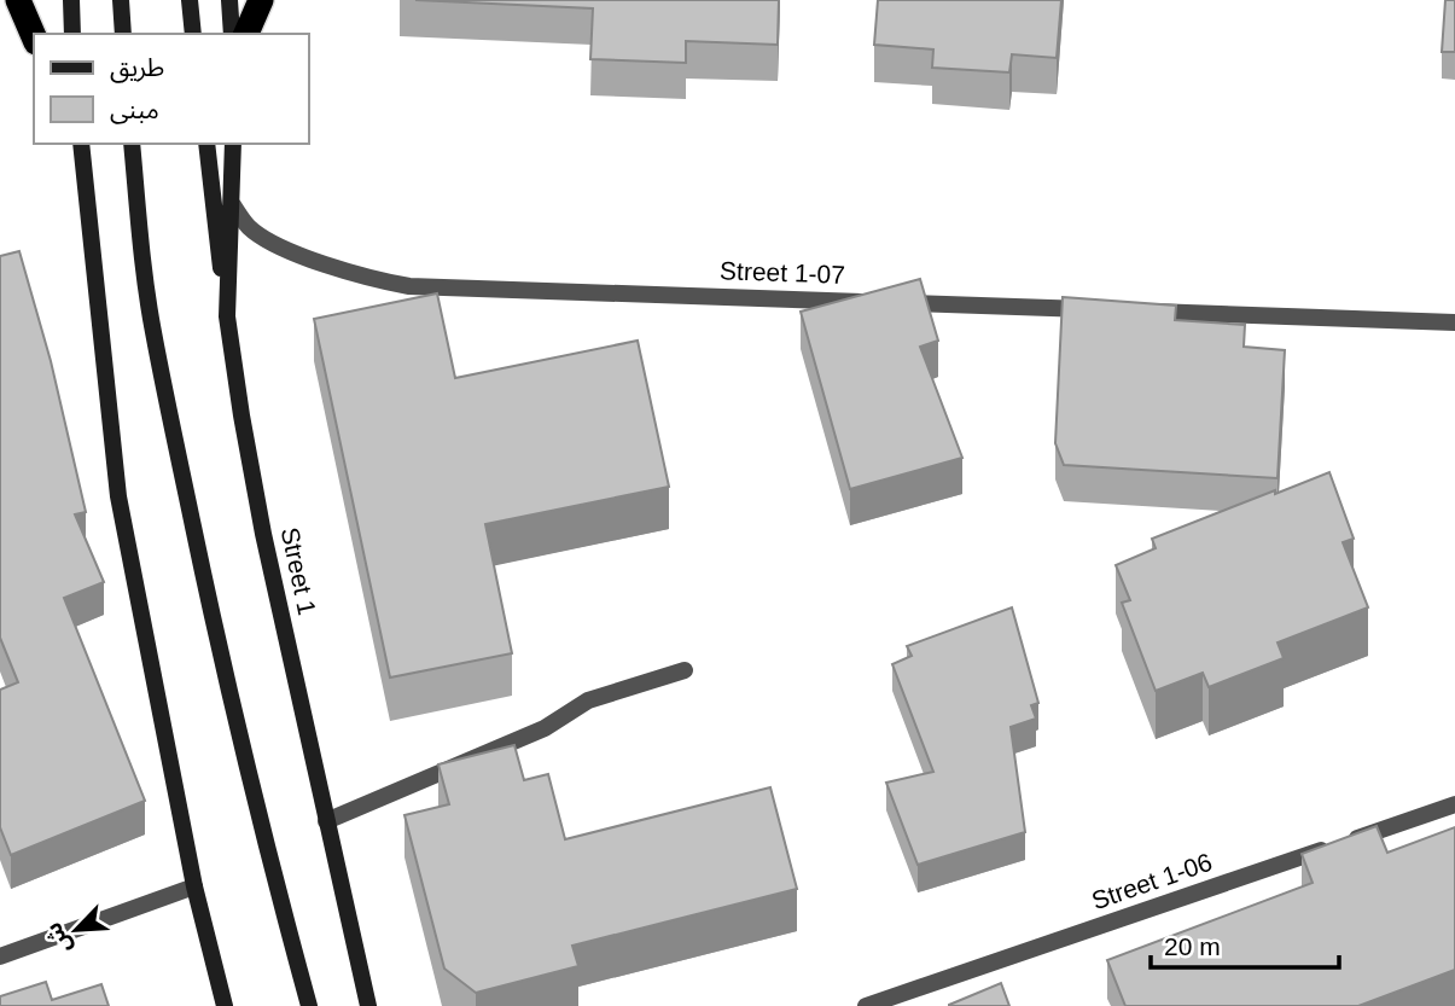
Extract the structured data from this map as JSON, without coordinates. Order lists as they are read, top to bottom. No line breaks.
{"streets":{"main road":["Street 1"],"street":["Street 1-07","Street 1-06"]},"crossings":[["Street 1-07","Street 1"]],"legend":["طريق","مبنى"],"scale_bar":"20 m","north":"bottom left"}
